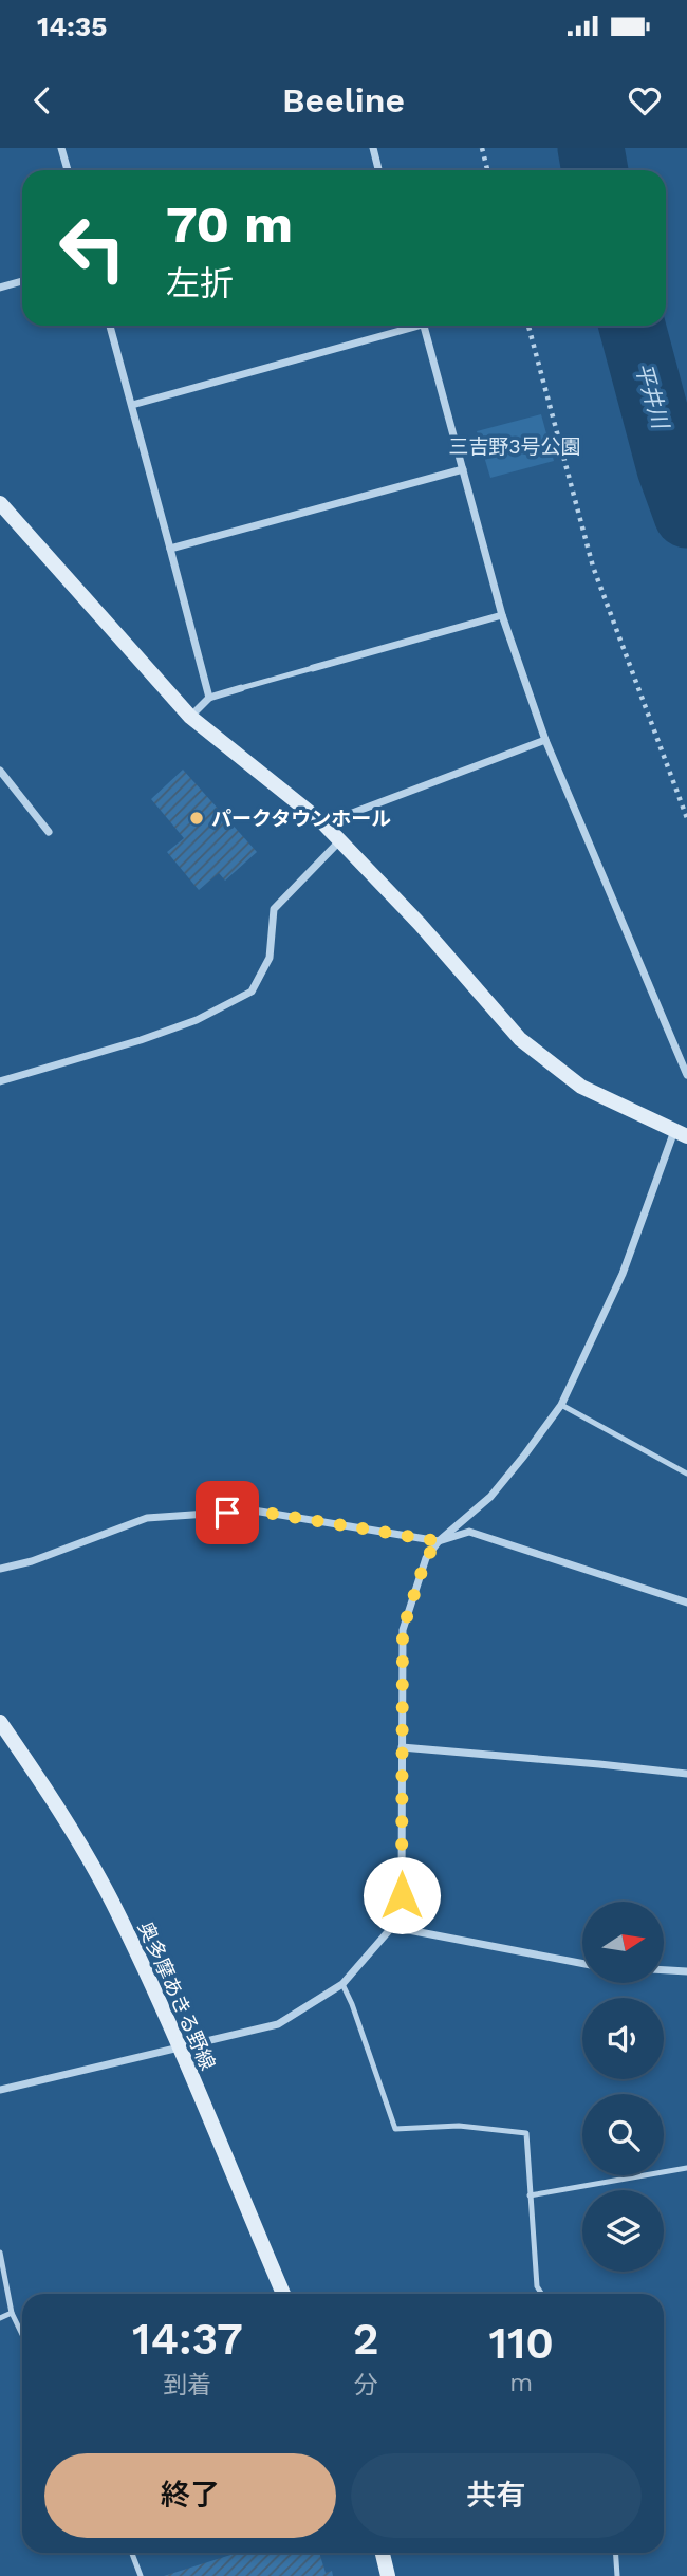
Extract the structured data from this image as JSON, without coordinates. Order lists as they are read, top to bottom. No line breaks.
{"streets":{"street":["奥多摩あきる野線"]},"water":["平井川"],"parks":["三吉野3号公園"],"places":["パークタウンホール"],"north":"right","page":{"status":"14:35","header":"Beeline","turn":["70 m","左折"],"eta":["14:37","到着","2","分","110","m"],"buttons":["終了","共有"]}}
